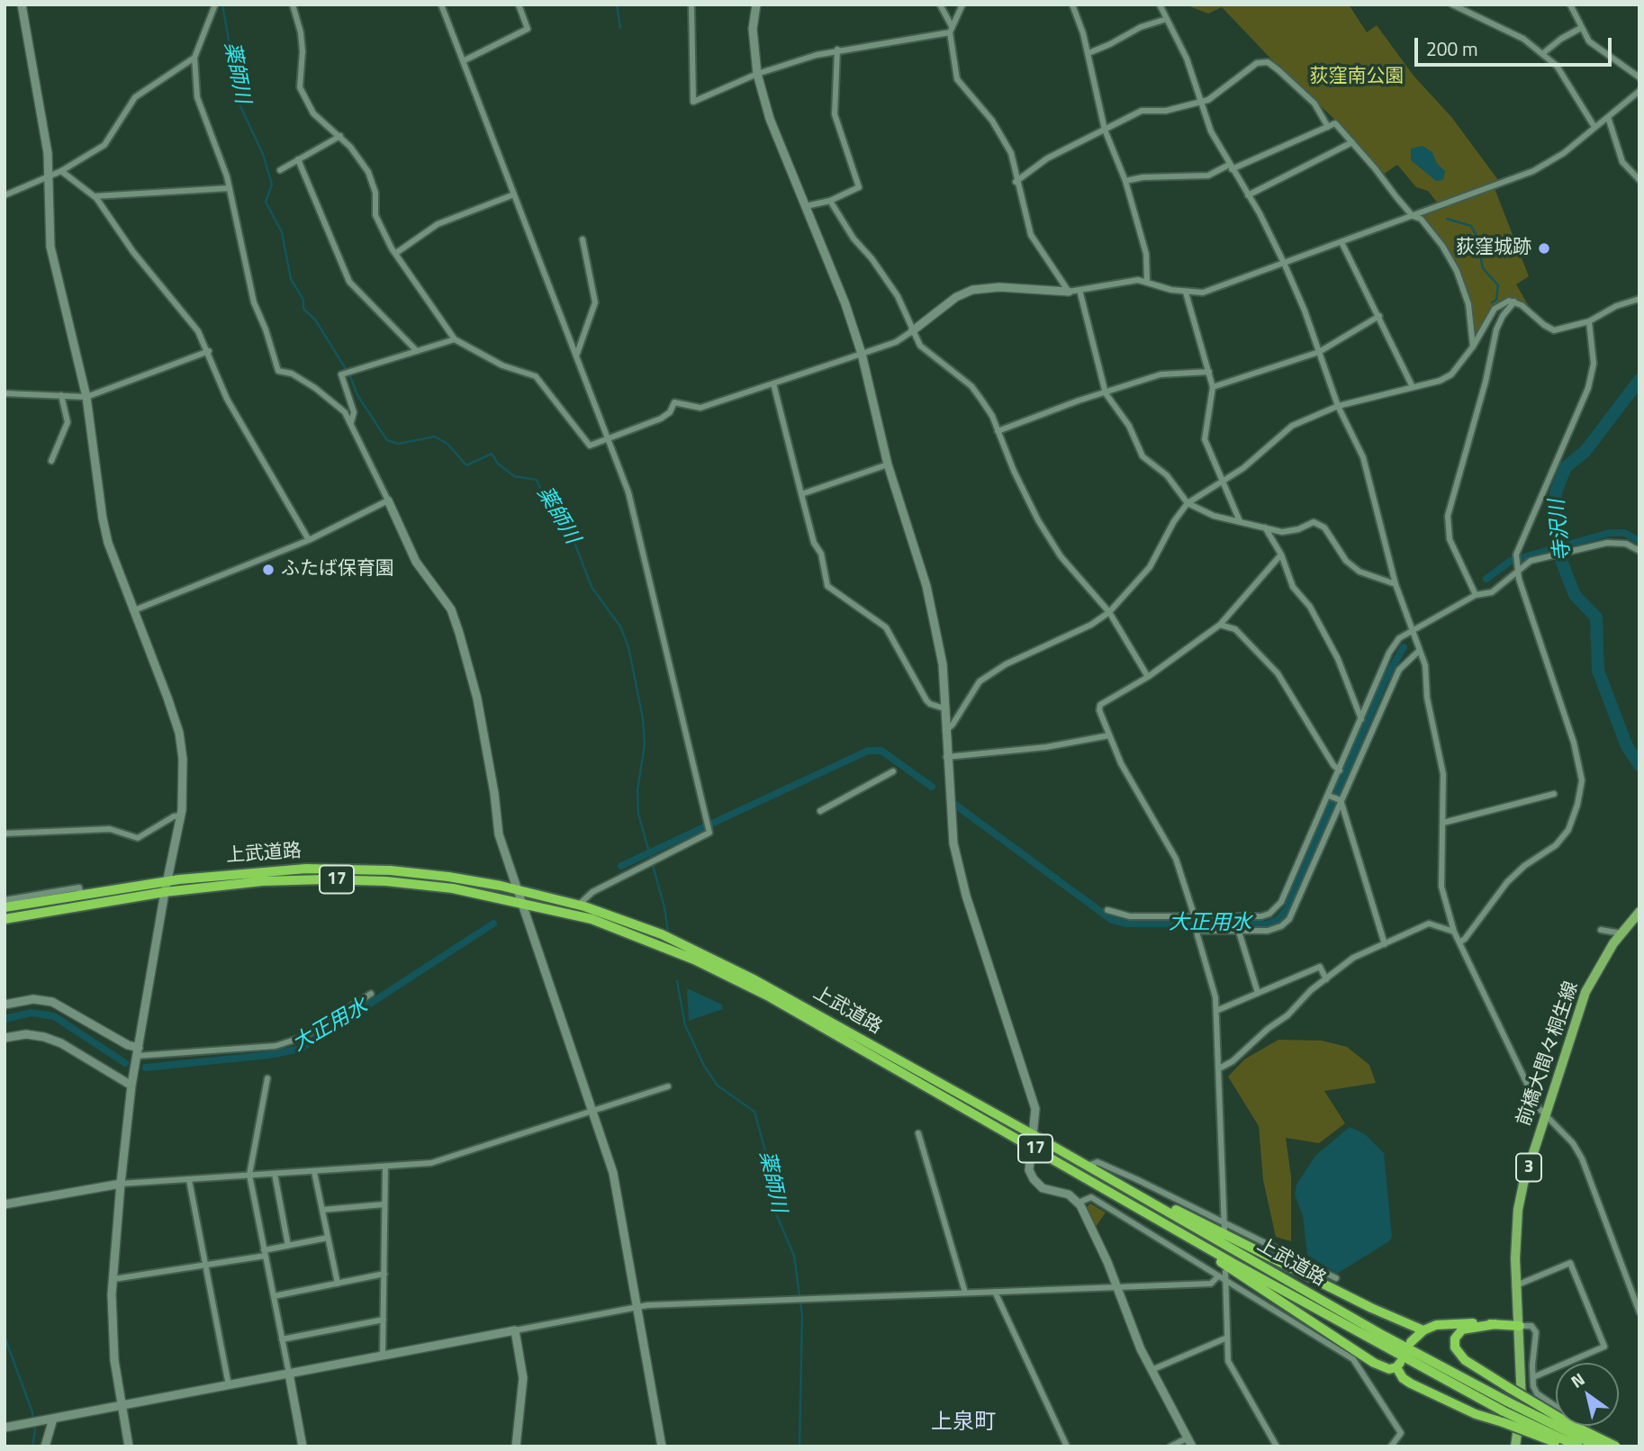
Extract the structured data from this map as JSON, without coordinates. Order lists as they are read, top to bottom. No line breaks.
{"streets":{"highway":["上武道路","17"],"main road":["前橋大間々桐生線","3"]},"districts":["上泉町"],"water":["薬師川","寺沢川","大正用水"],"parks":["荻窪南公園"],"places":["荻窪城跡","ふたば保育園"],"scale_bar":"200 m","north":"top left"}
